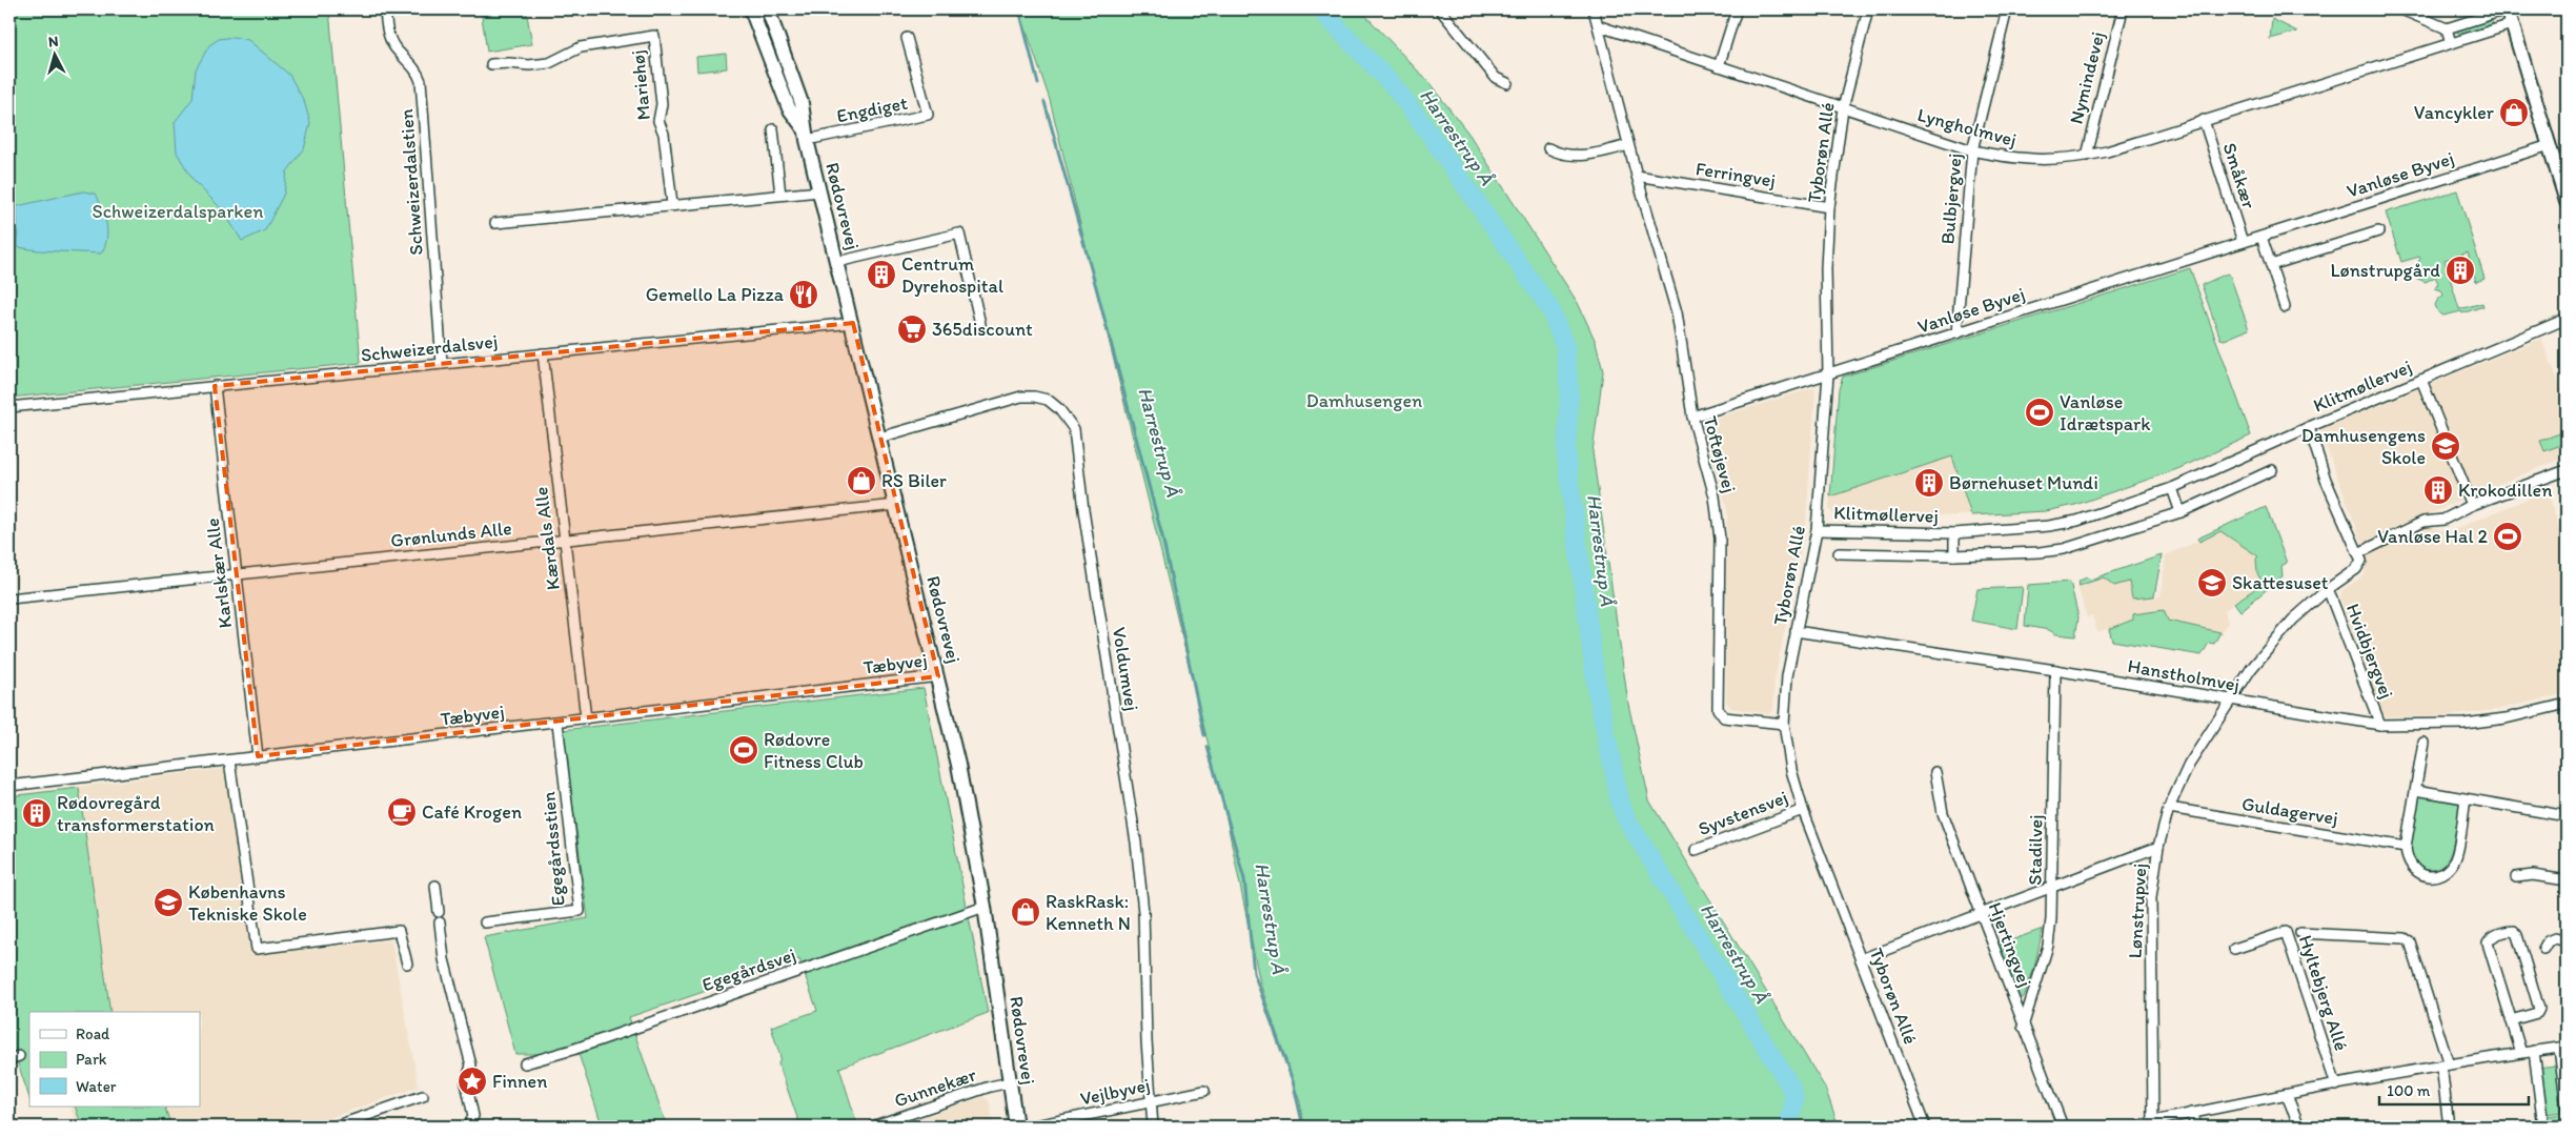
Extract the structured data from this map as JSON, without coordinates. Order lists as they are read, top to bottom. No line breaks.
{"streets":{"street":["Nymindevej","Mariehøj","Engdiget","Lyngholmvej","Tyborøn Allé","Ferringvej","Vanløse Byvej","Småkær","Schweizerdalstien","Bulbjergvej","Rødovrevej","Schweizerdalsvej","Klitmøllervej","Toftøjevej","Grønlunds Alle","Kærdals Alle","Karlskær Alle","Hvidbjergvej","Tæbyvej","Voldumvej","Hanstholmvej","Guldagervej","Syvstensvej","Egegårdsstien","Stadilvej","Lønstrupvej","Hjertingvej","Egegårdsvej","Hyltebjerg Allé","Gunnekær","Vejlbyvej"]},"crossings":[["Nymindevej","Lyngholmvej"],["Engdiget","Rødovrevej"],["Lyngholmvej","Tyborøn Allé"],["Lyngholmvej","Småkær"],["Lyngholmvej","Bulbjergvej"],["Lyngholmvej","Toftøjevej"],["Tyborøn Allé","Ferringvej"],["Tyborøn Allé","Vanløse Byvej"],["Tyborøn Allé","Klitmøllervej"],["Tyborøn Allé","Toftøjevej"],["Tyborøn Allé","Hanstholmvej"],["Tyborøn Allé","Syvstensvej"],["Ferringvej","Toftøjevej"],["Vanløse Byvej","Småkær"],["Vanløse Byvej","Bulbjergvej"],["Vanløse Byvej","Toftøjevej"],["Schweizerdalstien","Schweizerdalsvej"],["Rødovrevej","Schweizerdalsvej"],["Rødovrevej","Grønlunds Alle"],["Rødovrevej","Tæbyvej"],["Rødovrevej","Voldumvej"],["Rødovrevej","Egegårdsvej"],["Rødovrevej","Gunnekær"],["Schweizerdalsvej","Kærdals Alle"],["Schweizerdalsvej","Karlskær Alle"],["Grønlunds Alle","Kærdals Alle"],["Grønlunds Alle","Karlskær Alle"],["Kærdals Alle","Tæbyvej"],["Karlskær Alle","Tæbyvej"],["Hvidbjergvej","Hanstholmvej"],["Hvidbjergvej","Lønstrupvej"],["Tæbyvej","Egegårdsstien"],["Voldumvej","Vejlbyvej"],["Hanstholmvej","Stadilvej"],["Hanstholmvej","Lønstrupvej"],["Guldagervej","Lønstrupvej"],["Stadilvej","Hjertingvej"]],"water":["Harrestrup Å"],"parks":["Schweizerdalsparken","Damhusengen"],"places":{"shop":["Vancykler","RS Biler","RaskRask: Kenneth N"],"building":["Lønstrupgård","Centrum Dyrehospital","Børnehuset Mundi","Krokodillen","Rødovregård transformerstation"],"restaurant":["Gemello La Pizza"],"supermarket":["365discount"],"sports":["Vanløse Idrætspark","Vanløse Hal 2","Rødovre Fitness Club"],"school or university":["Damhusengens Skole","Skattesuset","Københavns Tekniske Skole"],"cafe":["Café Krogen"],"place":["Finnen"]},"legend":["Road","Park","Water"],"scale_bar":"100 m","north":"top"}
